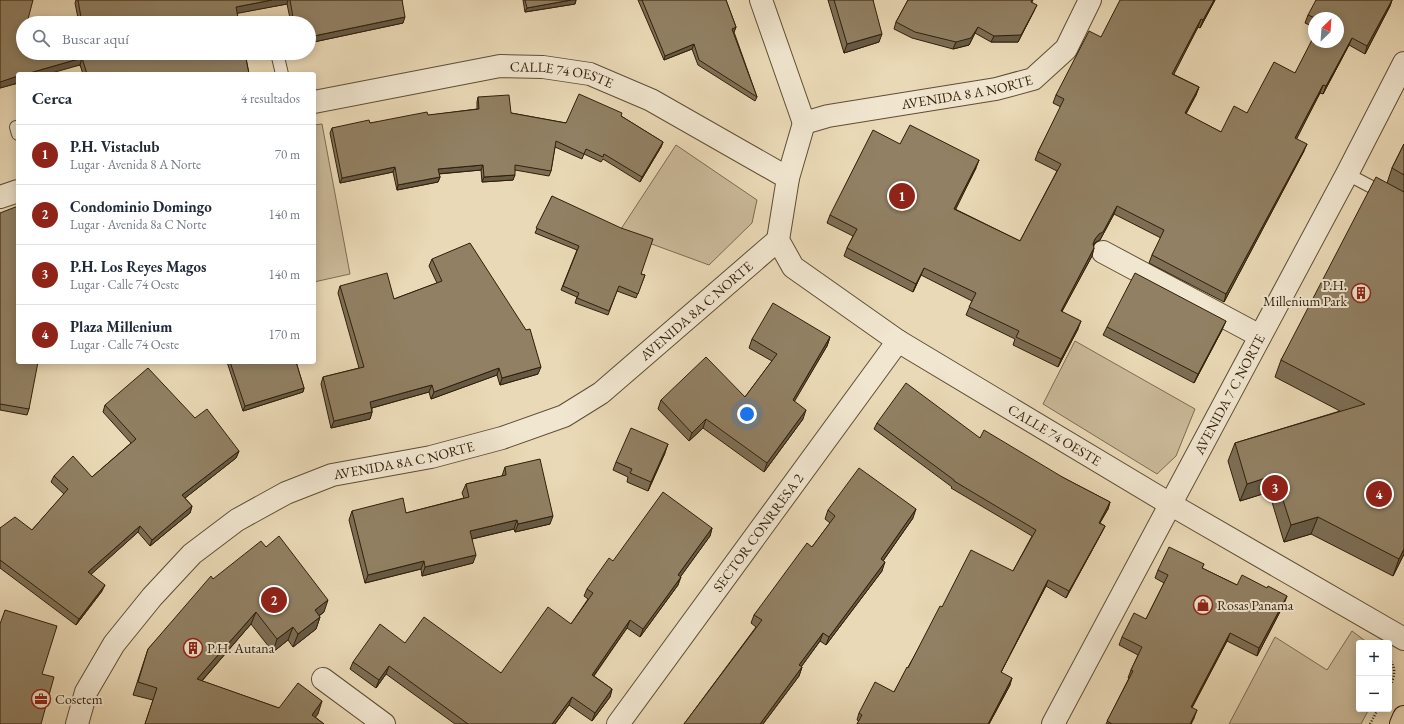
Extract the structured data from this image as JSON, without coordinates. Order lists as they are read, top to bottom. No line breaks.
{"streets":{"street":["CALLE 74 OESTE","AVENIDA 8 A NORTE","AVENIDA 8A C NORTE","AVENIDA 7 C NORTE","SECTOR CONRRESA 2"]},"crossings":[["CALLE 74 OESTE","AVENIDA 8A C NORTE"],["CALLE 74 OESTE","AVENIDA 7 C NORTE"],["CALLE 74 OESTE","SECTOR CONRRESA 2"]],"places":{"building":["P.H. Millenium Park","P.H. Autana"],"shop":["Rosas Panama"],"office":["Cosetem"]},"north":"top right","page":{"search":"Buscar aquí","heading":["Cerca","4 resultados"],"list":[{"mark":"1","name":"P.H. Vistaclub","note":"Lugar · Avenida 8 A Norte","value":"70 m"},{"mark":"2","name":"Condominio Domingo","note":"Lugar · Avenida 8a C Norte","value":"140 m"},{"mark":"3","name":"P.H. Los Reyes Magos","note":"Lugar · Calle 74 Oeste","value":"140 m"},{"mark":"4","name":"Plaza Millenium","note":"Lugar · Calle 74 Oeste","value":"170 m"}],"pins":["1","3","4","2"],"map_buttons":["+","−"]}}
